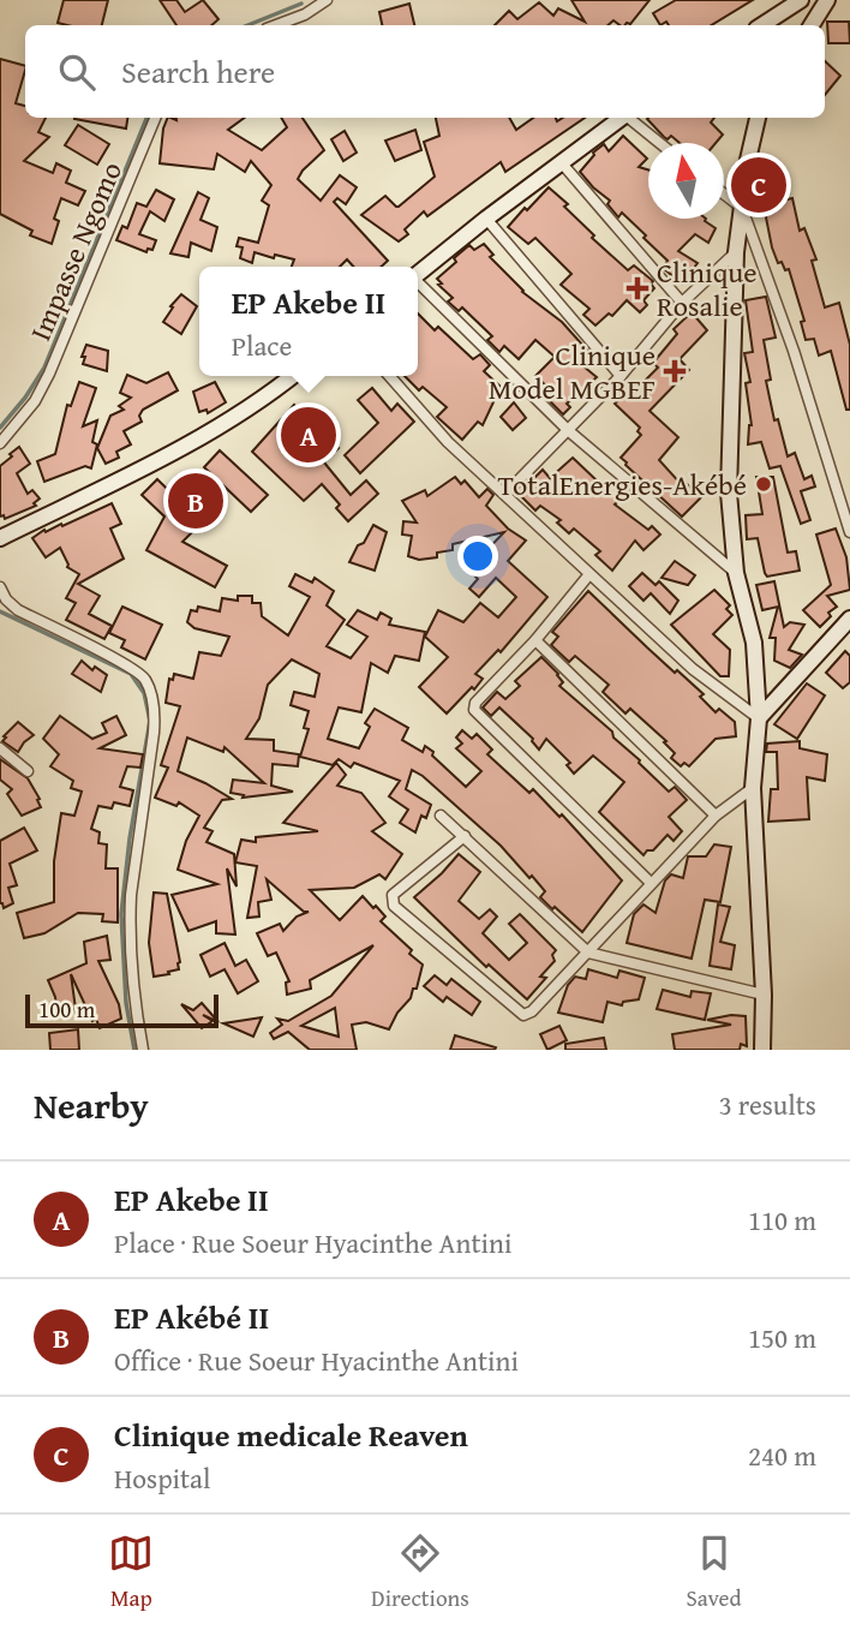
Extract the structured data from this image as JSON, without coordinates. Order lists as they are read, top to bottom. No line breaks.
{"streets":{"street":["Impasse Ngomo"]},"places":{"health":["Clinique Rosalie","Clinique Model MGBEF"],"other":["TotalEnergies-Akébé"]},"scale_bar":"100 m","north":"top","page":{"search":"Search here","pins":["C","A","B"],"popup":["EP Akebe II","Place"],"scale":"100 m","heading":["Nearby","3 results"],"list":[{"mark":"A","name":"EP Akebe II","note":"Place · Rue Soeur Hyacinthe Antini","value":"110 m"},{"mark":"B","name":"EP Akébé II","note":"Office · Rue Soeur Hyacinthe Antini","value":"150 m"},{"mark":"C","name":"Clinique medicale Reaven","note":"Hospital","value":"240 m"}],"nav":["Map","Directions","Saved"]}}
